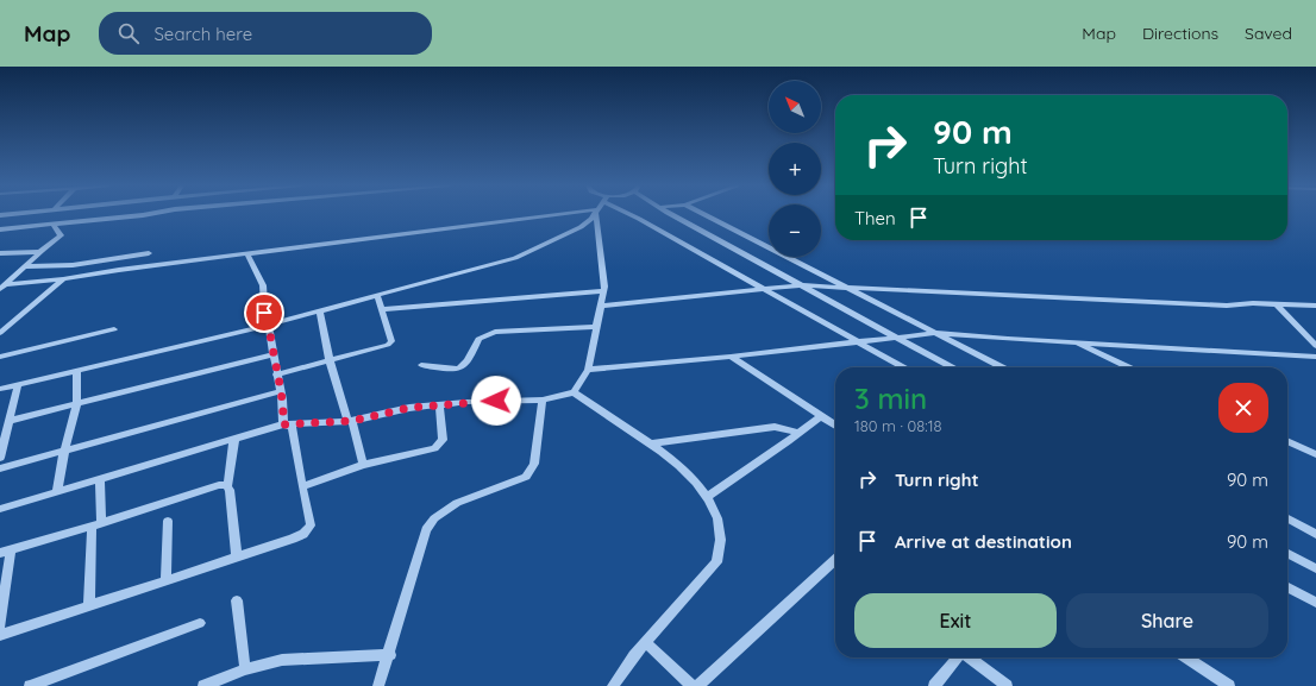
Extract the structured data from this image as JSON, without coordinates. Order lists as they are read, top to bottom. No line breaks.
{"north":"top left","page":{"header":"Map","search":"Search here","nav":["Map","Directions","Saved"],"map_buttons":["+","−"],"turn":["90 m","Turn right"],"then":"Then","heading":["3 min","180 m · 08:18"],"list":[{"name":"Turn right","value":"90 m"},{"name":"Arrive at destination","value":"90 m"}],"buttons":["Exit","Share"]}}
